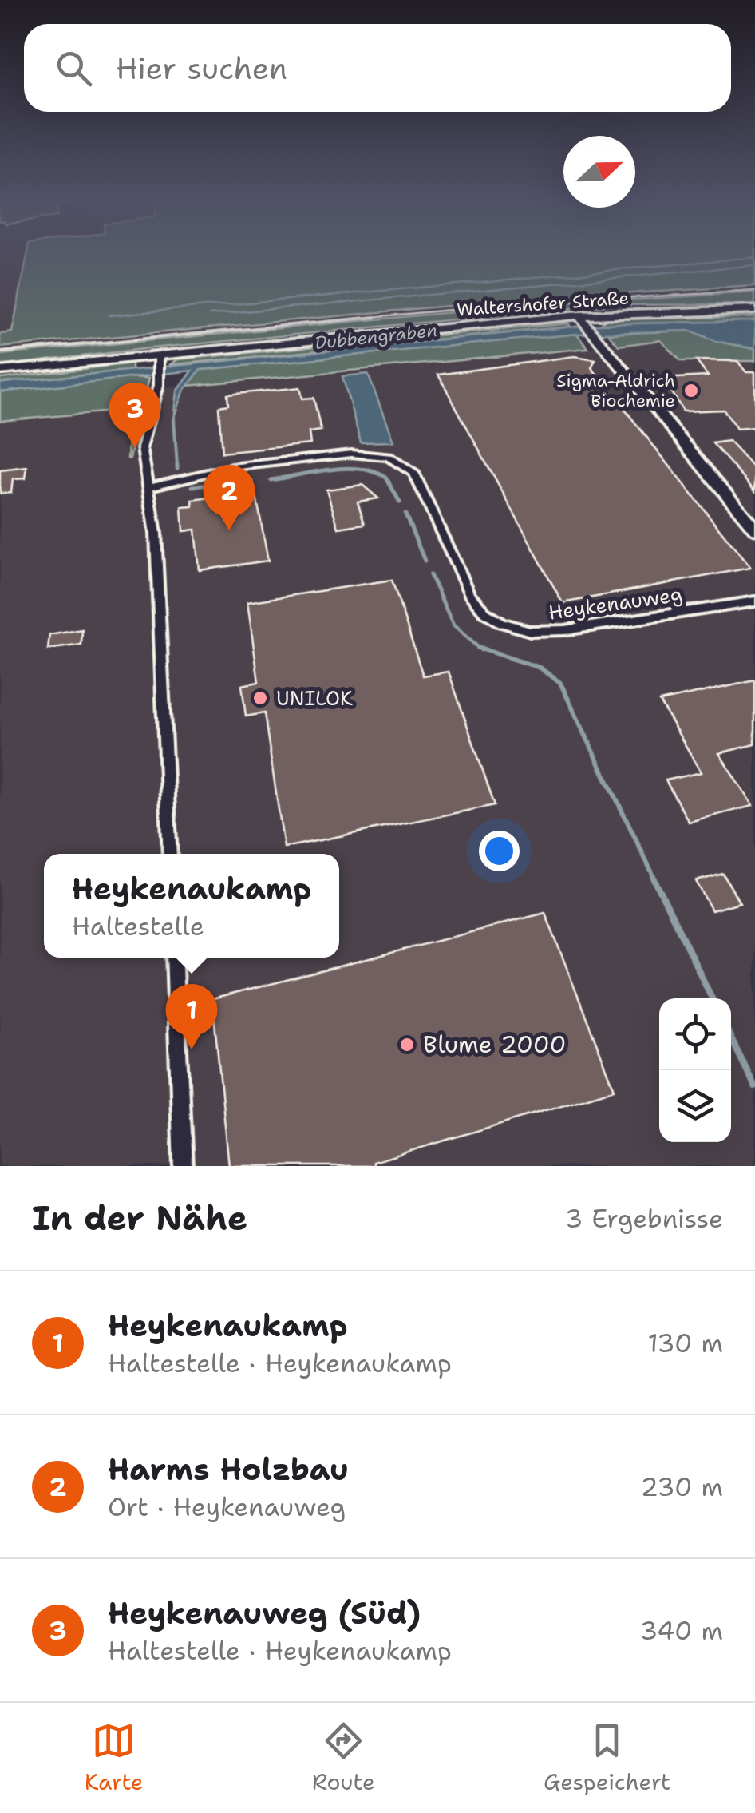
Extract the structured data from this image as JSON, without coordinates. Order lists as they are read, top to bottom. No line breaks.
{"streets":{"main road":["Waltershofer Straße"],"street":["Heykenauweg"]},"water":["Dubbengraben"],"places":["Sigma-Aldrich Biochemie","UNILOK","Blume 2000"],"north":"right","page":{"search":"Hier suchen","pins":["3","2","1"],"popup":["Heykenaukamp","Haltestelle"],"heading":["In der Nähe","3 Ergebnisse"],"list":[{"mark":"1","name":"Heykenaukamp","note":"Haltestelle · Heykenaukamp","value":"130 m"},{"mark":"2","name":"Harms Holzbau","note":"Ort · Heykenauweg","value":"230 m"},{"mark":"3","name":"Heykenauweg (Süd)","note":"Haltestelle · Heykenaukamp","value":"340 m"}],"nav":["Karte","Route","Gespeichert"]}}
